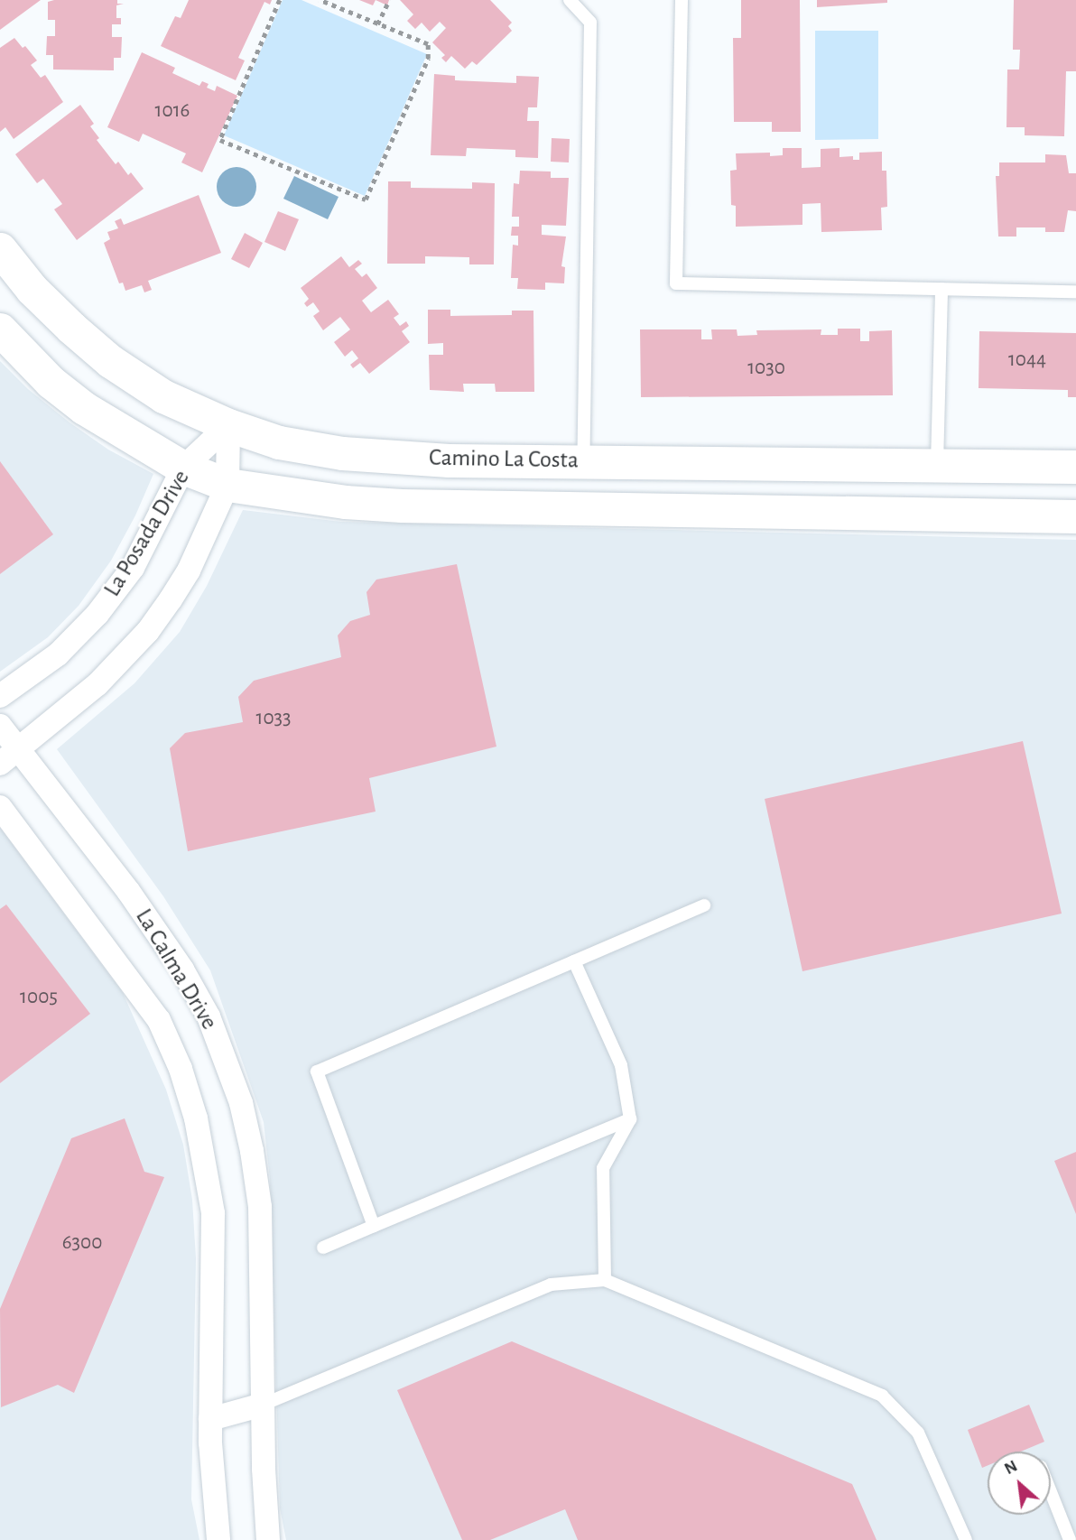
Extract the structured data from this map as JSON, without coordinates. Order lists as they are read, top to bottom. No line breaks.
{"streets":{"street":["Camino La Costa","La Posada Drive","La Calma Drive"]},"crossings":[["Camino La Costa","La Posada Drive"],["La Posada Drive","La Calma Drive"]],"house_numbers":["1016","1044","1030","1033","1005","6300"],"north":"top left"}
